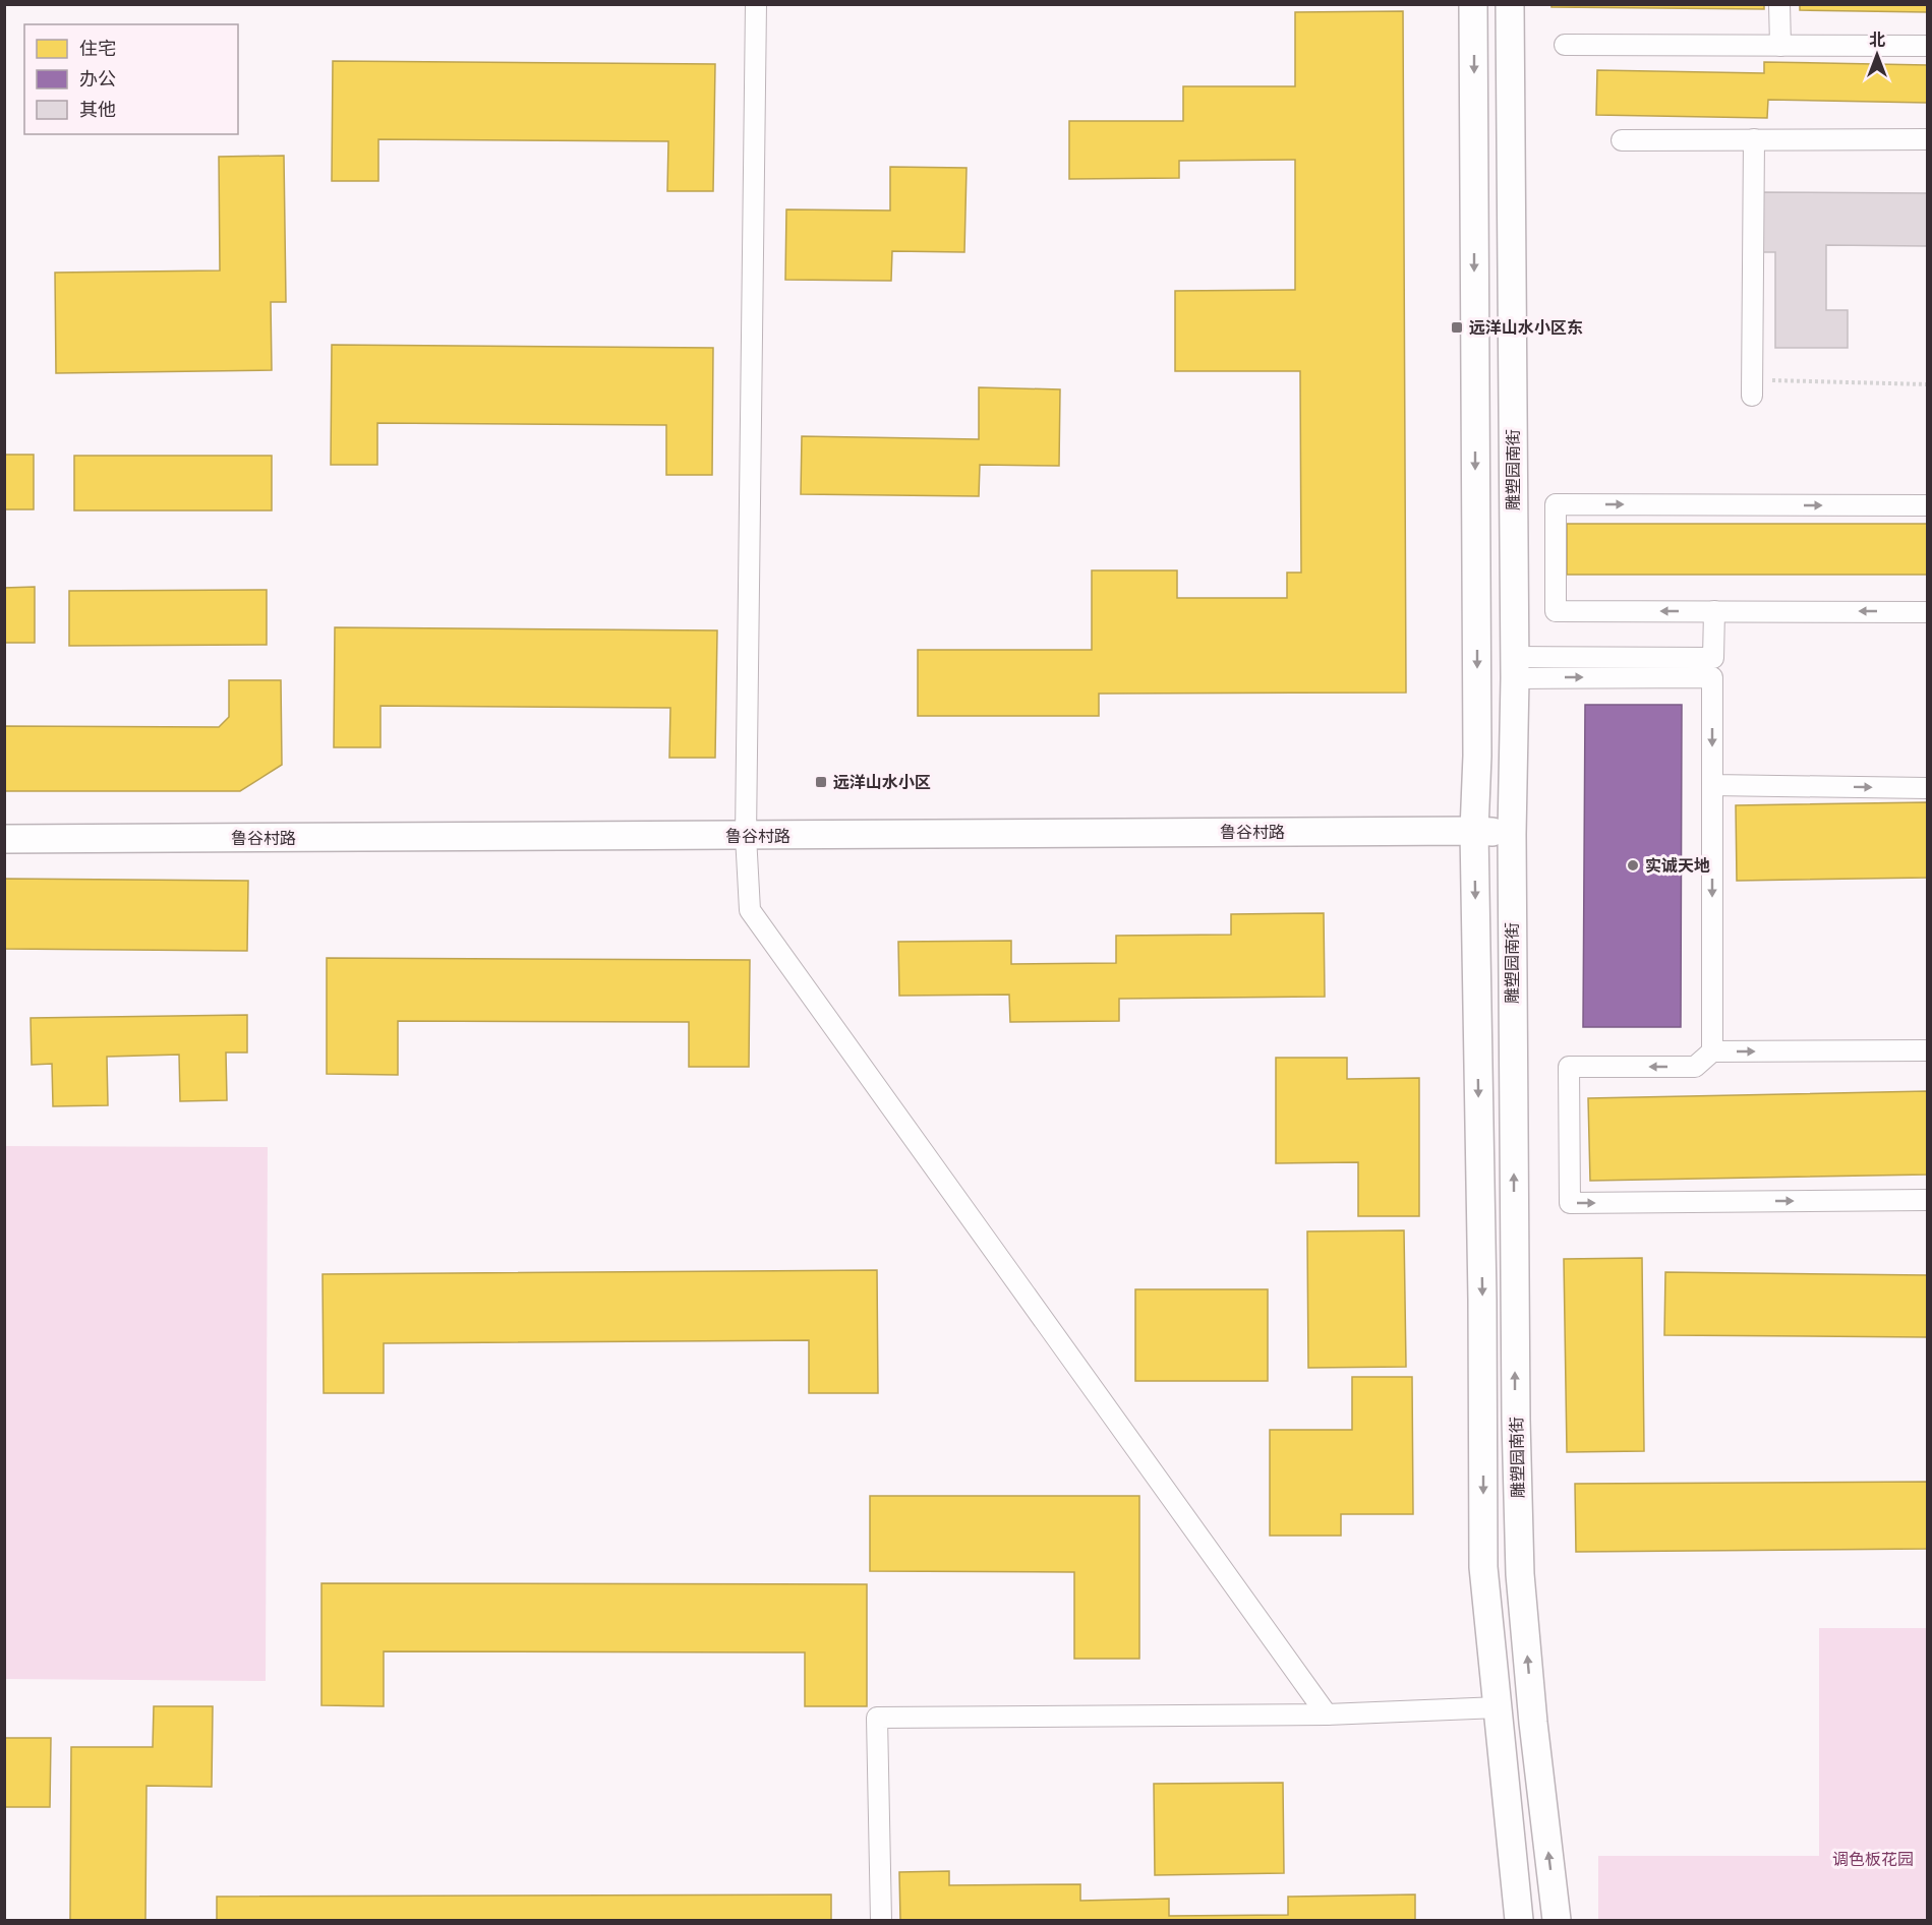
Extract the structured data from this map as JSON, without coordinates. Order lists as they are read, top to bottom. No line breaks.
{"streets":{"main road":["雕塑园南街","鲁谷村路"]},"crossings":[["雕塑园南街","鲁谷村路"]],"parks":["调色板花园"],"places":{"transit":["远洋山水小区东","远洋山水小区"],"other":["实诚天地"]},"legend":["住宅","办公","其他"],"north":"top"}
